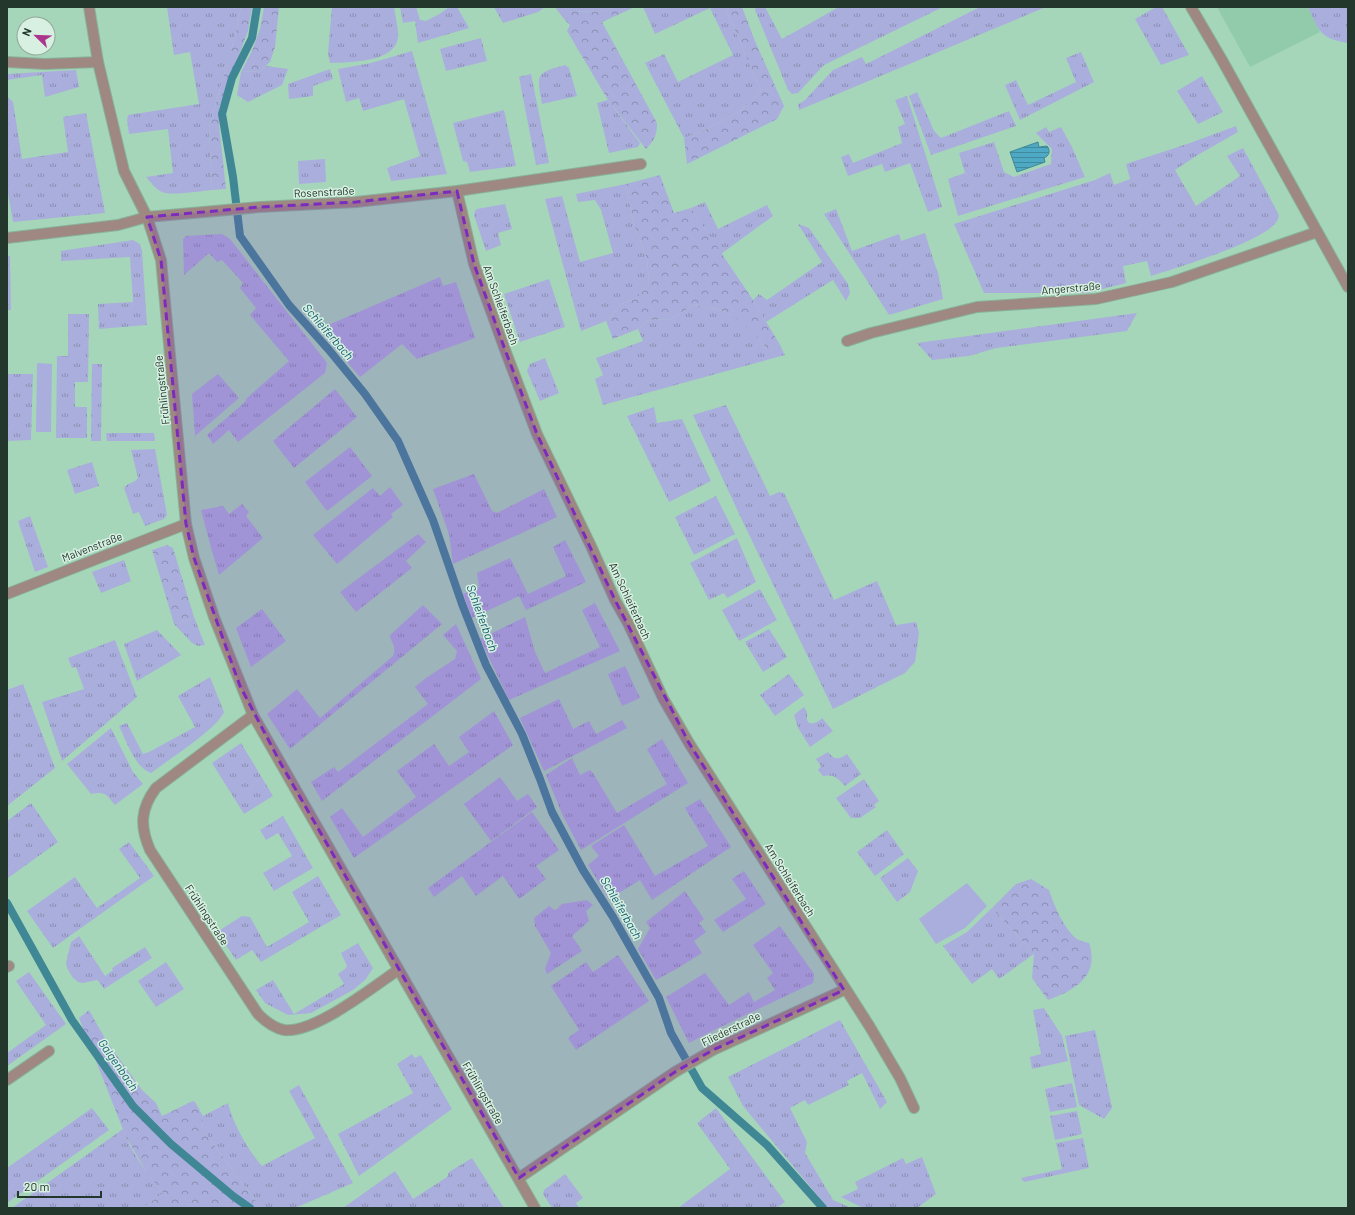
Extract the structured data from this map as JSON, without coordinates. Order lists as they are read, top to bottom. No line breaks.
{"streets":{"street":["Rosenstraße","Angerstraße","Am Schleiferbach","Frühlingstraße","Malvenstraße","Fliederstraße"]},"crossings":[["Rosenstraße","Am Schleiferbach"],["Rosenstraße","Frühlingstraße"],["Am Schleiferbach","Fliederstraße"],["Frühlingstraße","Malvenstraße"],["Frühlingstraße","Fliederstraße"]],"water":["Schleiferbach","Galgenbach"],"scale_bar":"20 m","north":"top left"}
